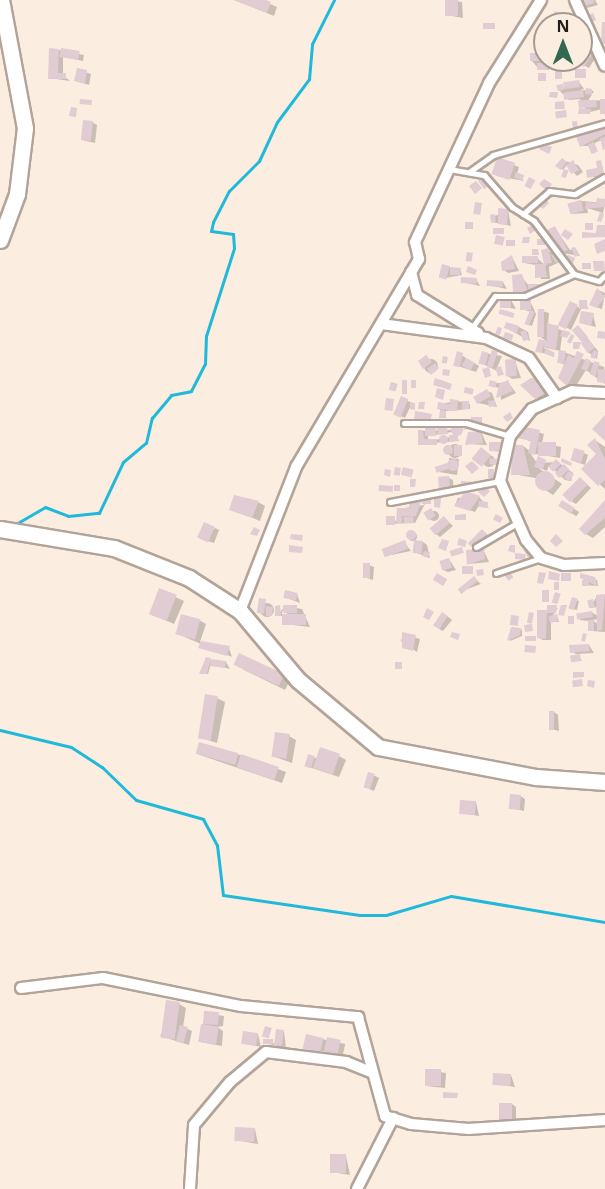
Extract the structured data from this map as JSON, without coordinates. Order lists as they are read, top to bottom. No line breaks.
{"north":"top"}
